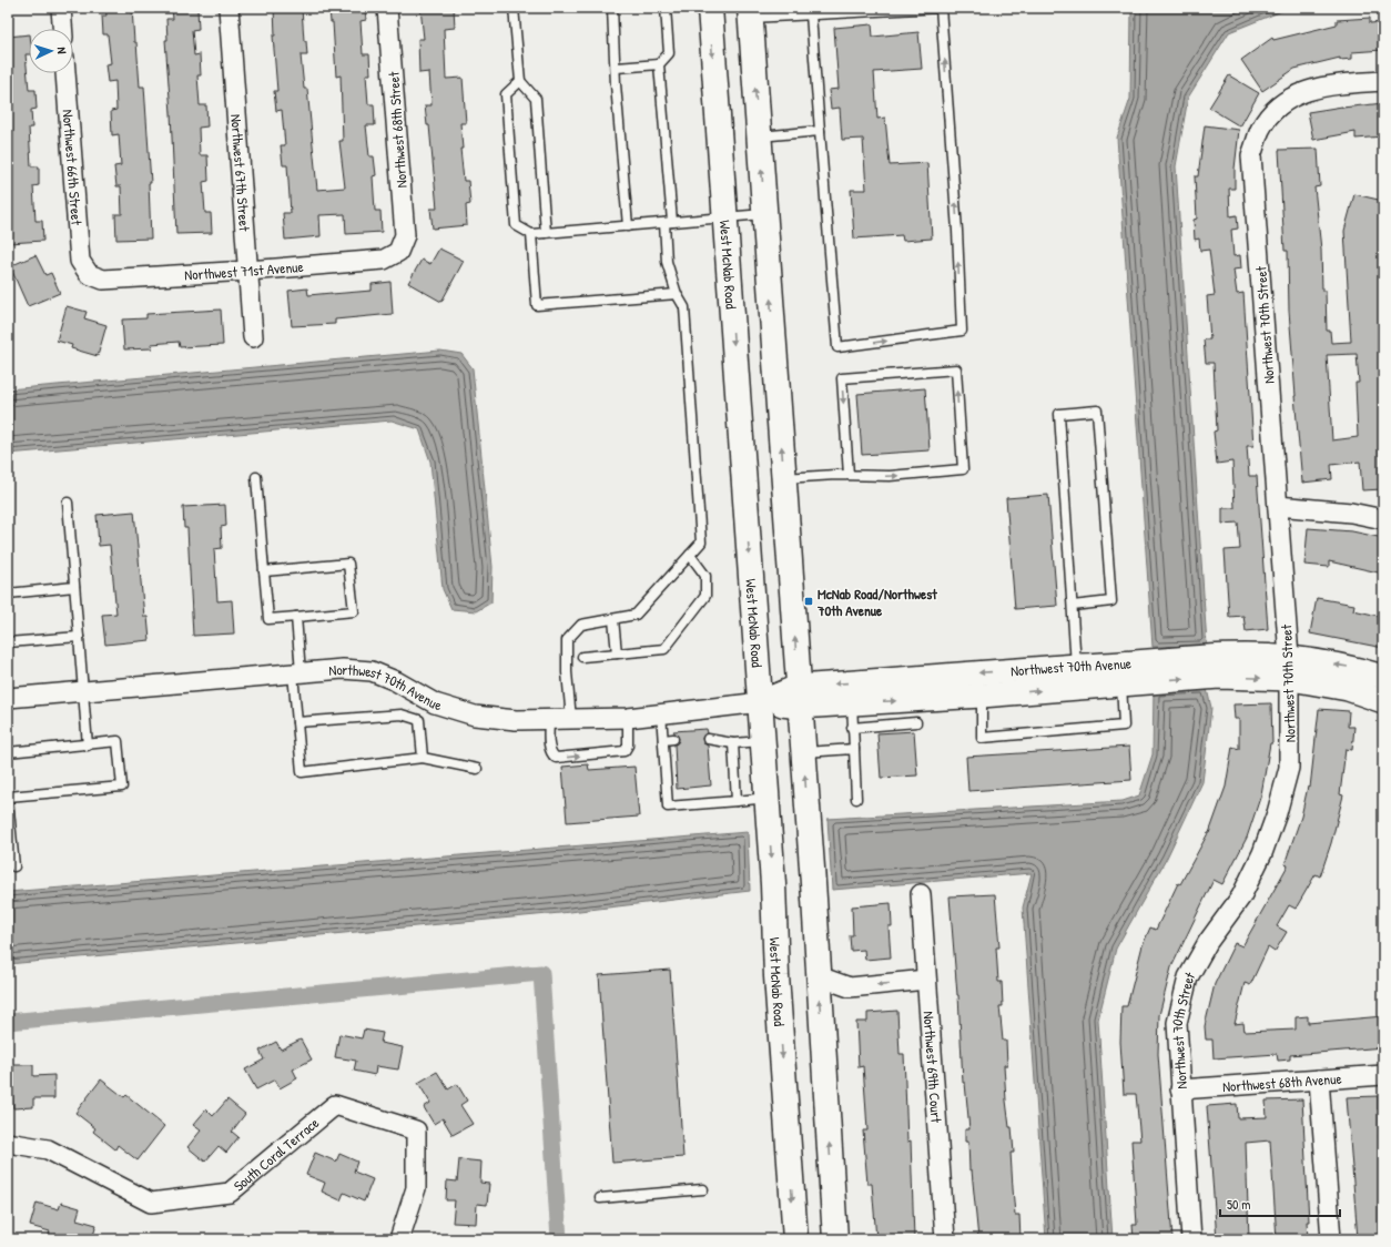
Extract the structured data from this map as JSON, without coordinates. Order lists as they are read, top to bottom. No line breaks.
{"streets":{"main road":["West McNab Road"],"street":["Northwest 68th Street","Northwest 66th Street","Northwest 67th Street","Northwest 71st Avenue","Northwest 70th Street","Northwest 70th Avenue","Northwest 69th Court","Northwest 68th Avenue","South Coral Terrace"]},"crossings":[["Northwest 68th Street","Northwest 71st Avenue"],["Northwest 66th Street","Northwest 71st Avenue"],["Northwest 67th Street","Northwest 71st Avenue"],["West McNab Road","Northwest 70th Avenue"],["Northwest 70th Street","Northwest 70th Avenue"],["Northwest 70th Street","Northwest 68th Avenue"]],"places":{"transit":["McNab Road/Northwest 70th Avenue"]},"scale_bar":"50 m","north":"right"}
